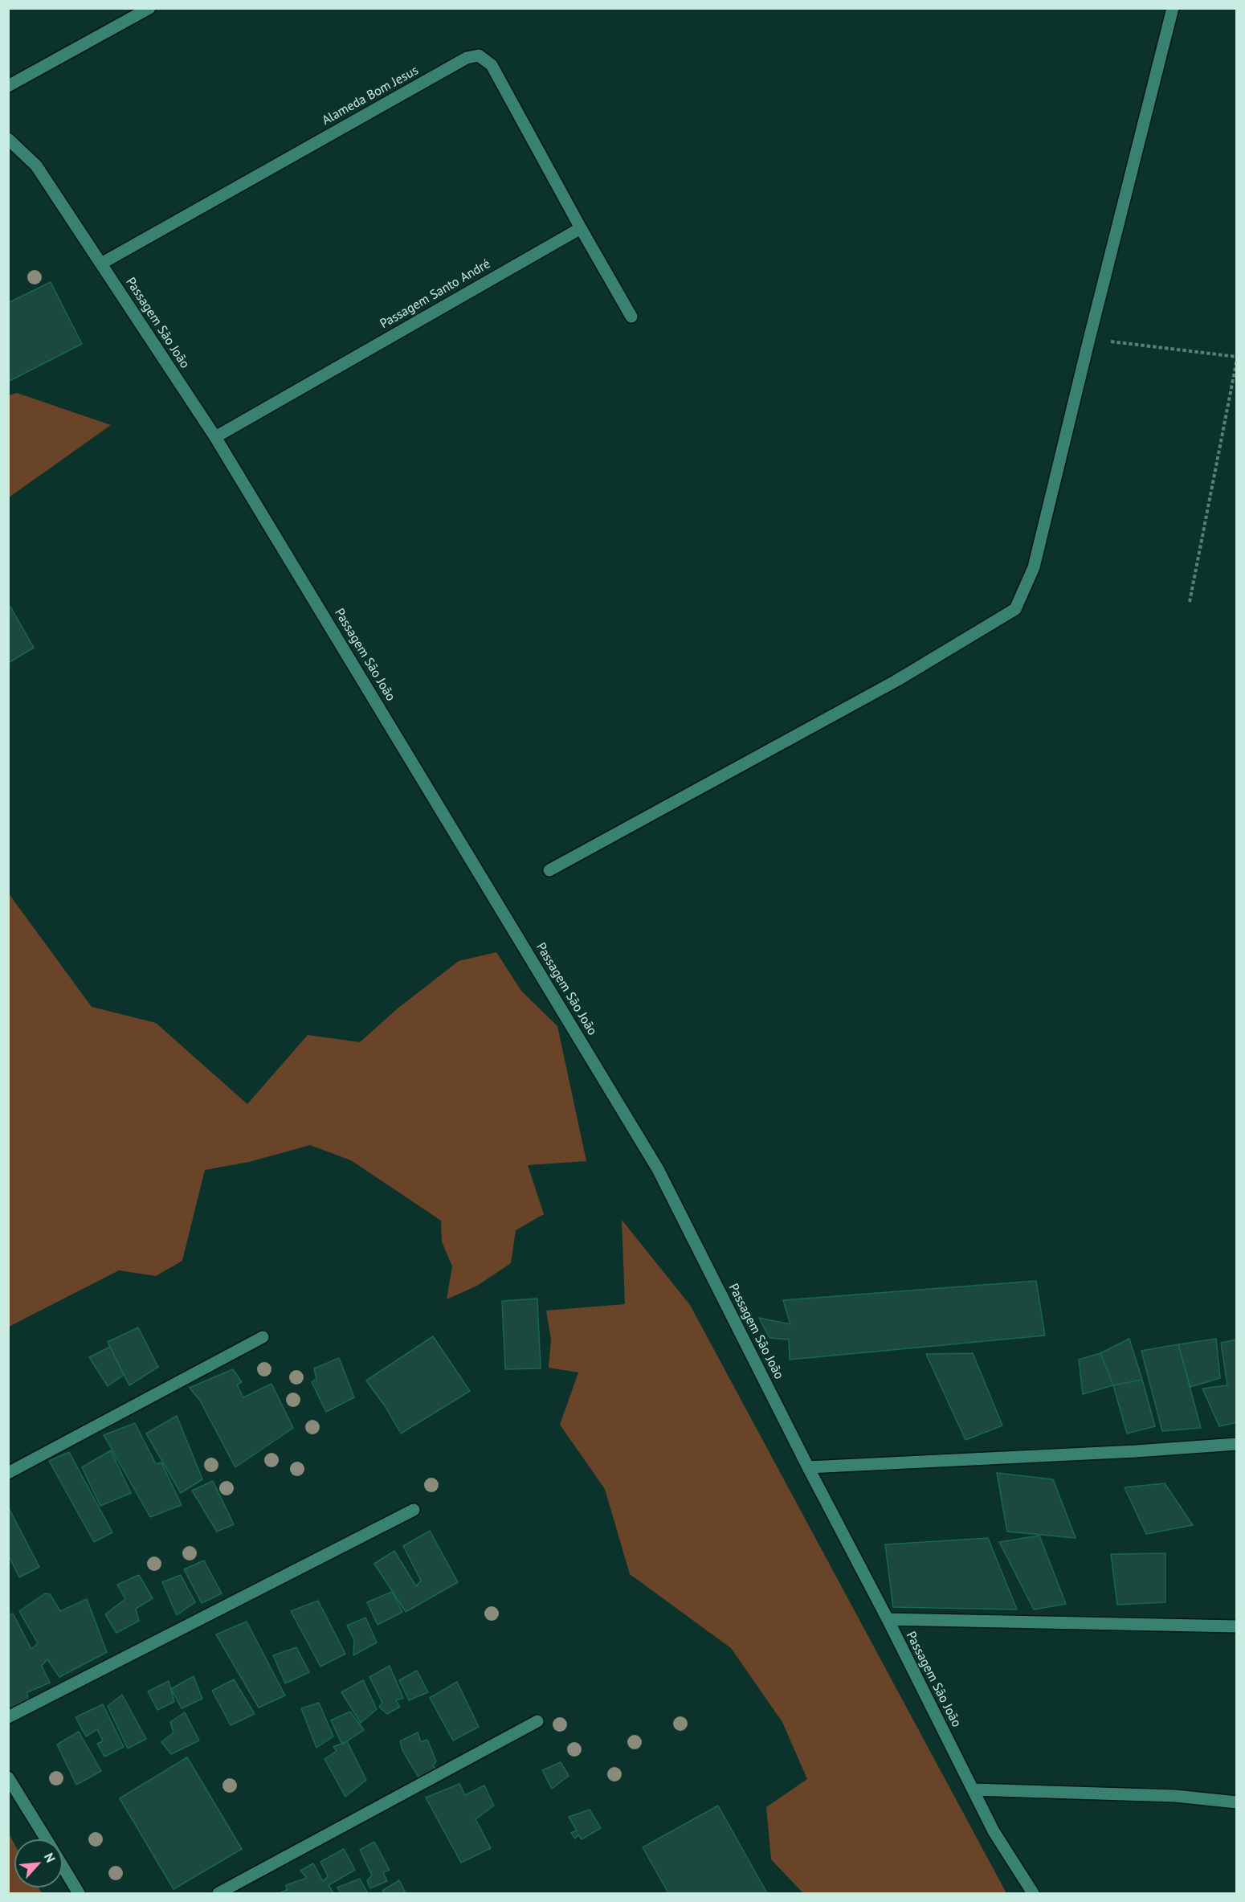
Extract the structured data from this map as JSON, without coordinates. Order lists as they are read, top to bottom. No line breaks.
{"streets":{"street":["Alameda Bom Jesus","Passagem Santo André","Passagem São João"]},"crossings":[["Alameda Bom Jesus","Passagem Santo André"],["Alameda Bom Jesus","Passagem São João"],["Passagem Santo André","Passagem São João"]],"north":"top right"}
